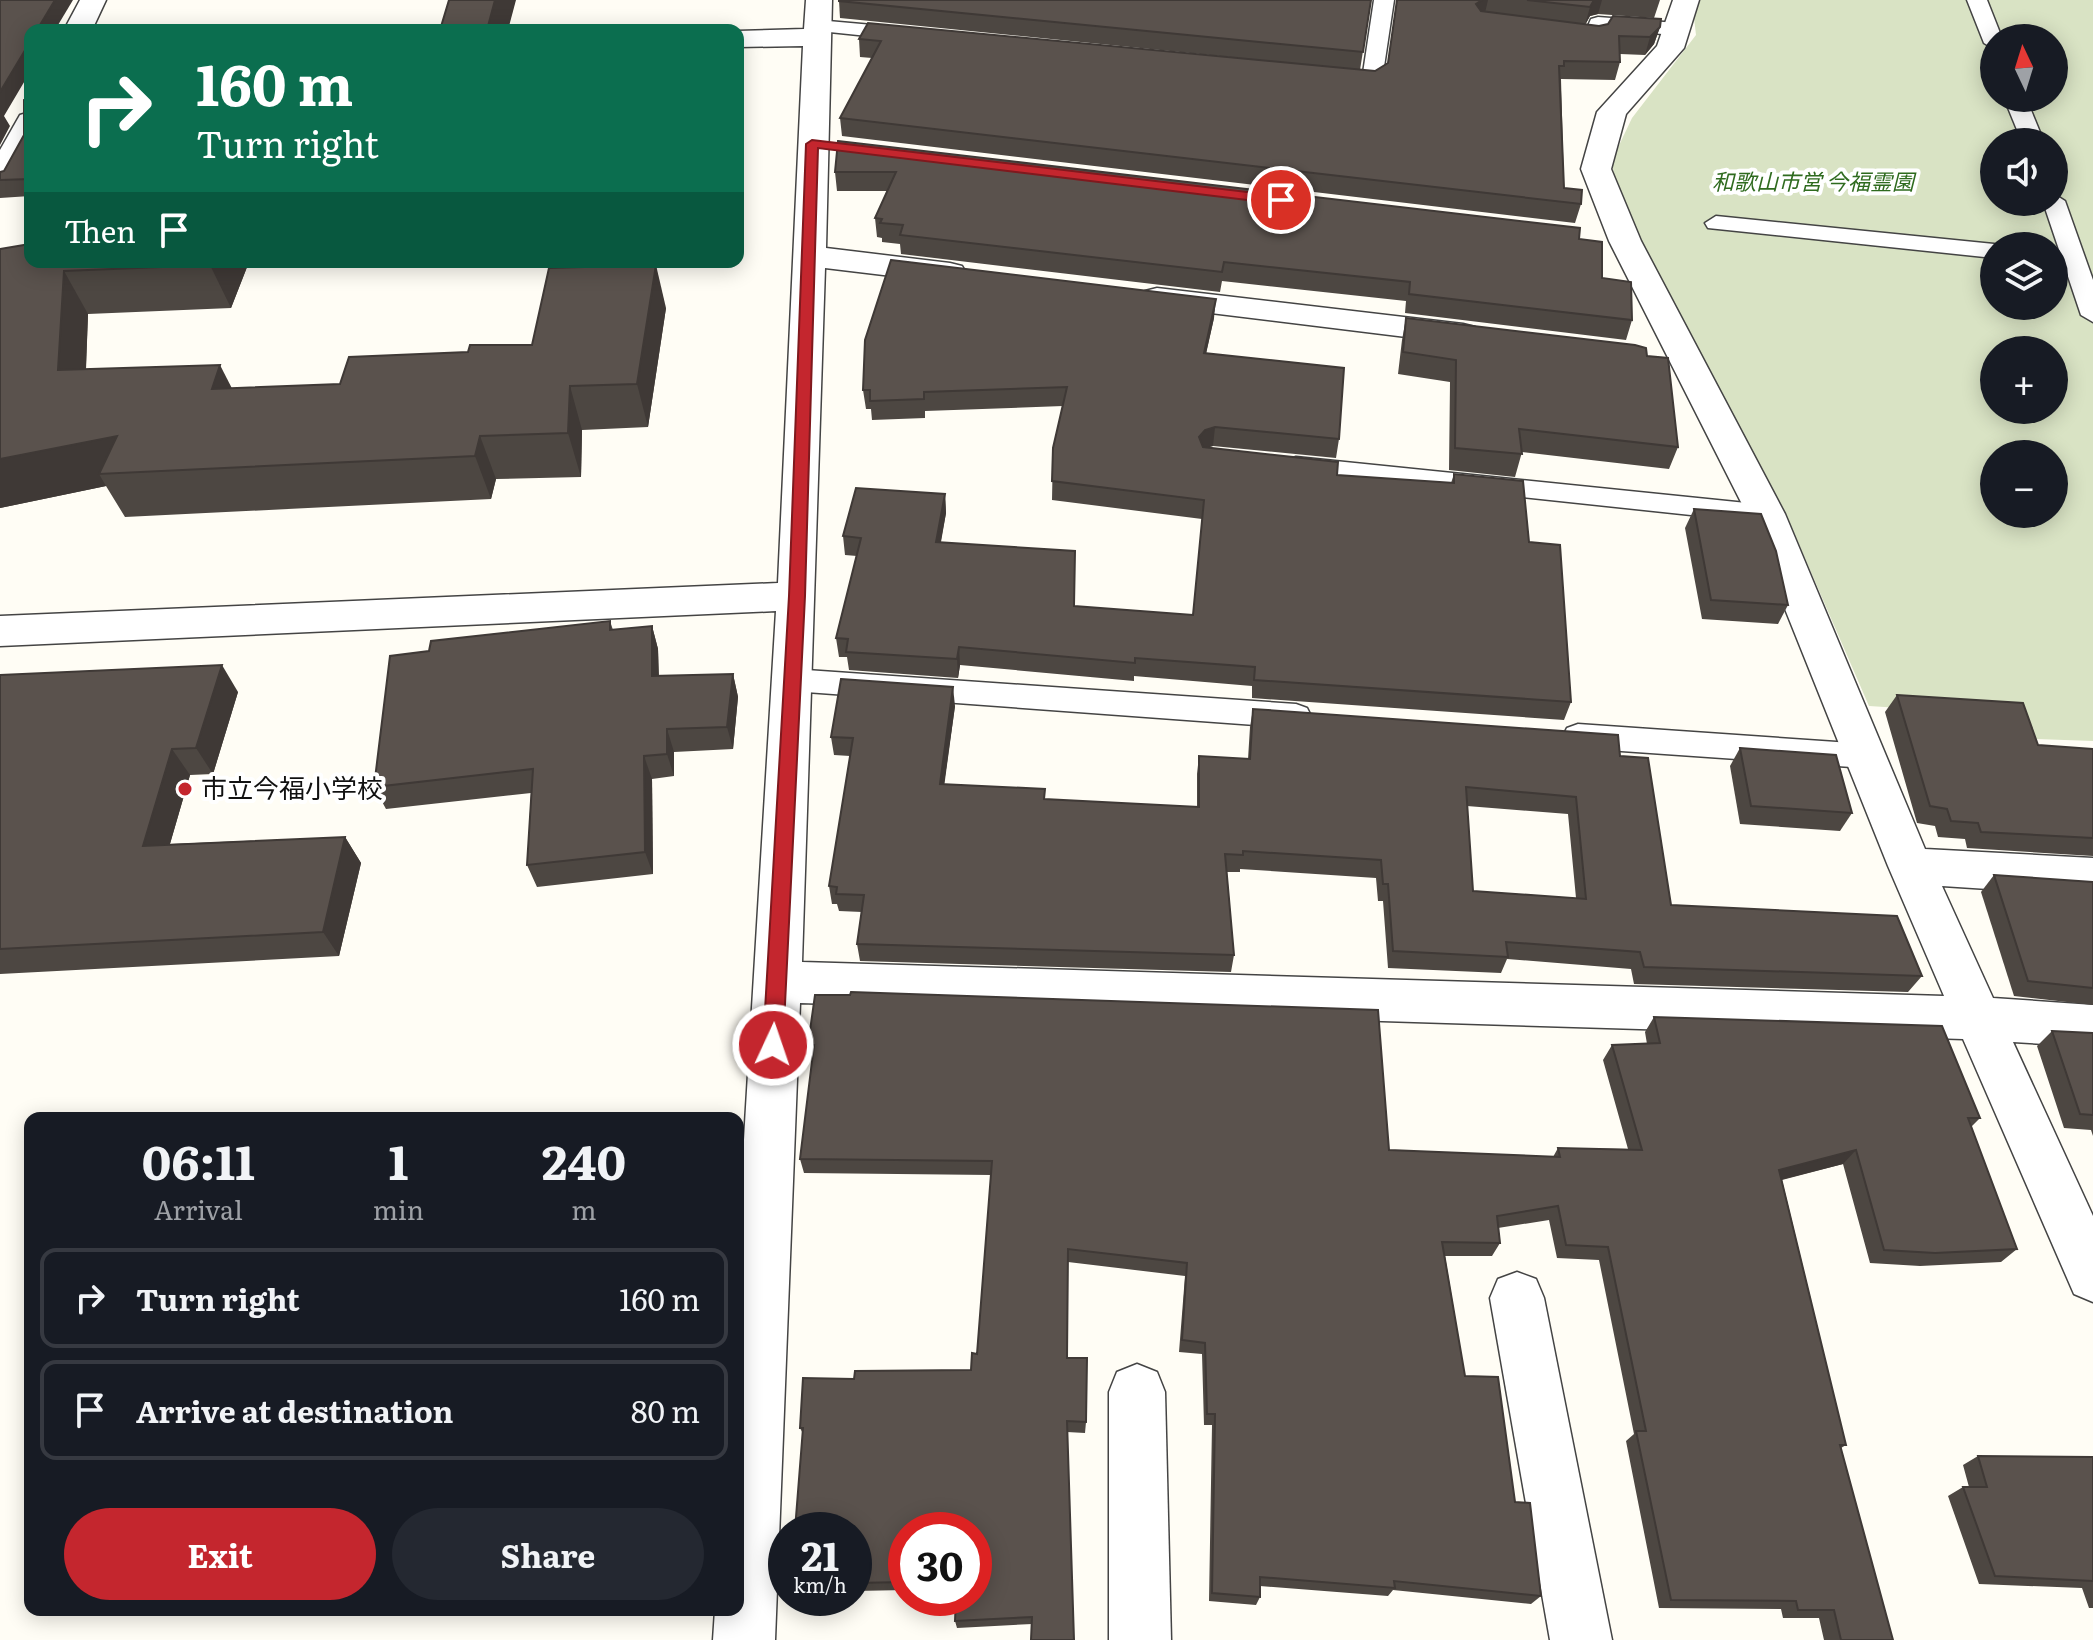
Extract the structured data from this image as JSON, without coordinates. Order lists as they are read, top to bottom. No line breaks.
{"parks":["和歌山市営 今福霊園"],"places":["市立今福小学校"],"north":"top","page":{"map_buttons":["+","−"],"turn":["160 m","Turn right"],"then":"Then","eta":["06:11","Arrival","1","min","240","m"],"list":[{"name":"Turn right","value":"160 m"},{"name":"Arrive at destination","value":"80 m"}],"buttons":["Exit","Share"],"speed":"21 km/h","limit":"30"}}
